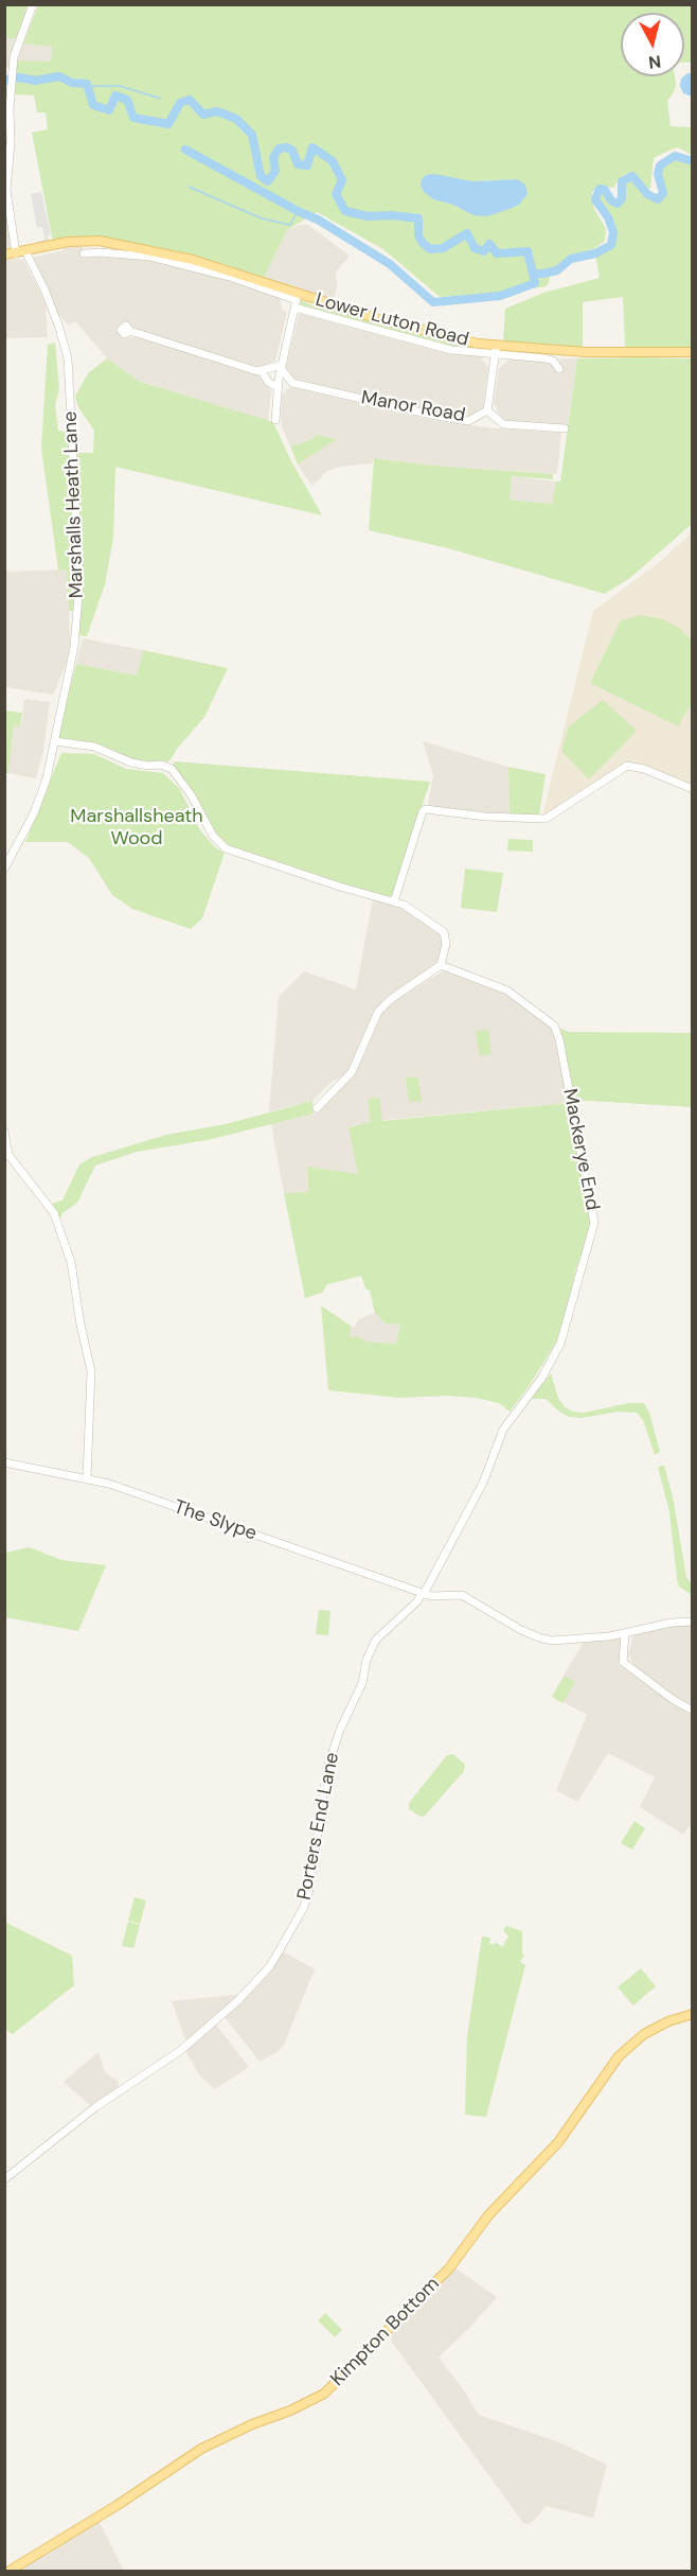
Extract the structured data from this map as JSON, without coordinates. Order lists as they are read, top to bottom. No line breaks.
{"streets":{"main road":["Lower Luton Road","Kimpton Bottom"],"street":["Manor Road","Marshalls Heath Lane","Mackerye End","The Slype","Porters End Lane"]},"crossings":[["Lower Luton Road","Marshalls Heath Lane"],["Mackerye End","The Slype"],["Mackerye End","Porters End Lane"],["The Slype","Porters End Lane"]],"parks":["Marshallsheath Wood"],"north":"bottom"}
